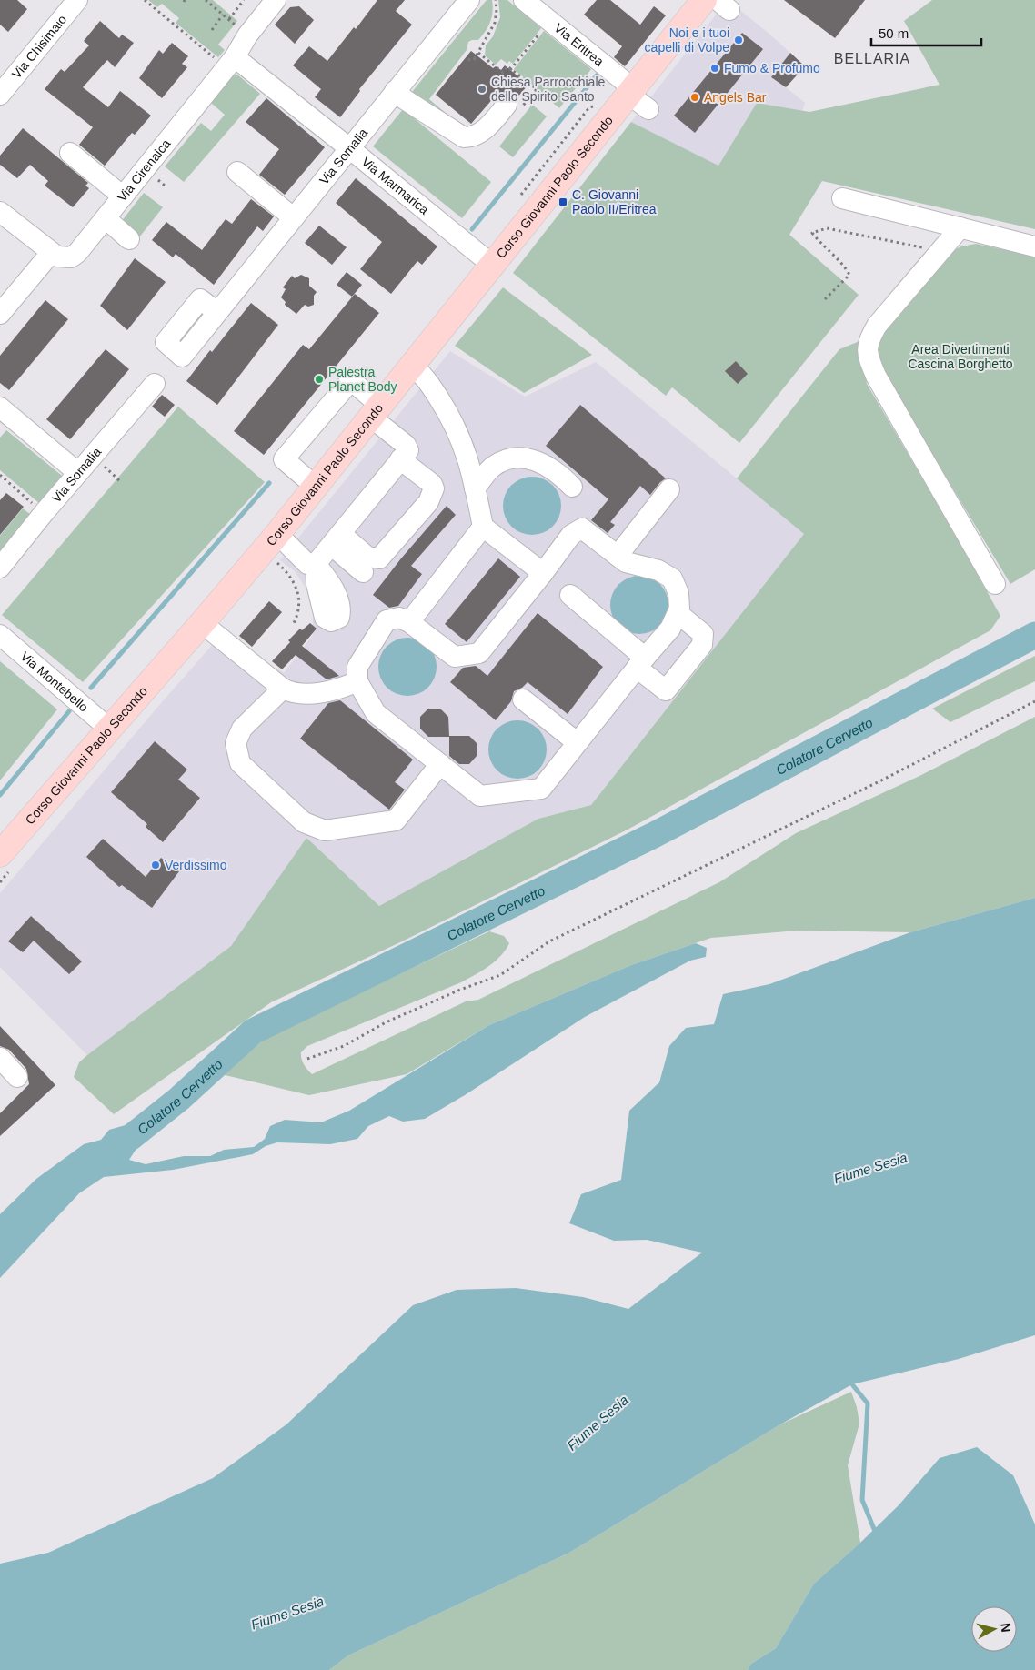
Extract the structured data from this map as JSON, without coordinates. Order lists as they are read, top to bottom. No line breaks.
{"streets":{"main road":["Corso Giovanni Paolo Secondo"],"street":["Via Eritrea","Via Chisimaio","Via Somalia","Via Cirenaica","Via Marmarica","Via Montebello"]},"crossings":[["Via Eritrea","Corso Giovanni Paolo Secondo"],["Via Somalia","Via Marmarica"],["Via Cirenaica","Via Marmarica"],["Via Marmarica","Corso Giovanni Paolo Secondo"],["Corso Giovanni Paolo Secondo","Via Montebello"]],"districts":["BELLARIA"],"water":["Colatore Cervetto","Fiume Sesia"],"parks":["Area Divertimenti Cascina Borghetto"],"places":{"other":["Noi e i tuoi capelli di Volpe","Fumo & Profumo","Chiesa Parrocchiale dello Spirito Santo","Angels Bar","Palestra Planet Body","Verdissimo"],"transit":["C. Giovanni Paolo II/Eritrea"]},"scale_bar":"50 m","north":"right"}
